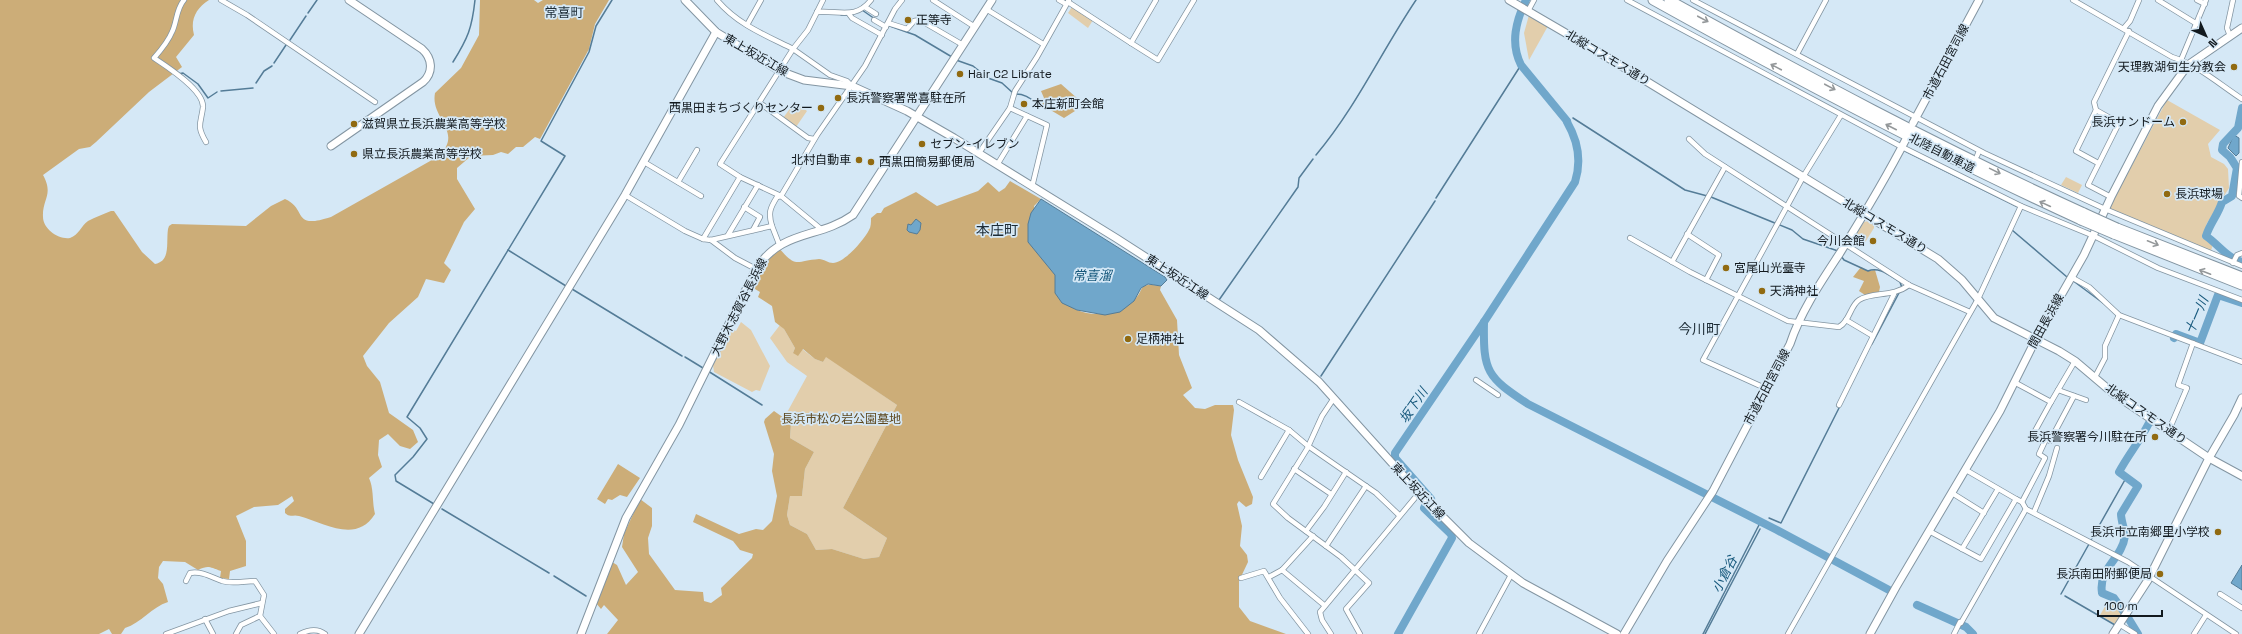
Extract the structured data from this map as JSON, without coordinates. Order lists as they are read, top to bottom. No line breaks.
{"streets":{"highway":["北陸自動車道"],"street":["東上坂近江線","北縦コスモス通り","市道石田宮司線","大野木志賀谷長浜線","間田長浜線"]},"crossings":[["東上坂近江線","大野木志賀谷長浜線"],["北縦コスモス通り","市道石田宮司線"],["北縦コスモス通り","間田長浜線"]],"districts":["常喜町","本庄町","今川町"],"water":["常喜溜","十一川","坂下川","小倉谷"],"parks":["長浜市松の岩公園墓地"],"places":["正等寺","天理教湖旬生分教会","Hair C2 Librate","長浜警察署常喜駐在所","本庄新町会館","西黒田まちづくりセンター","長浜サンドーム","滋賀県立長浜農業高等学校","セブン-イレブン","県立長浜農業高等学校","北村自動車","西黒田簡易郵便局","長浜球場","今川会館","宮尾山光臺寺","天満神社","足柄神社","長浜警察署今川駐在所","長浜市立南郷里小学校","長浜南田附郵便局"],"scale_bar":"100 m","north":"bottom right"}
